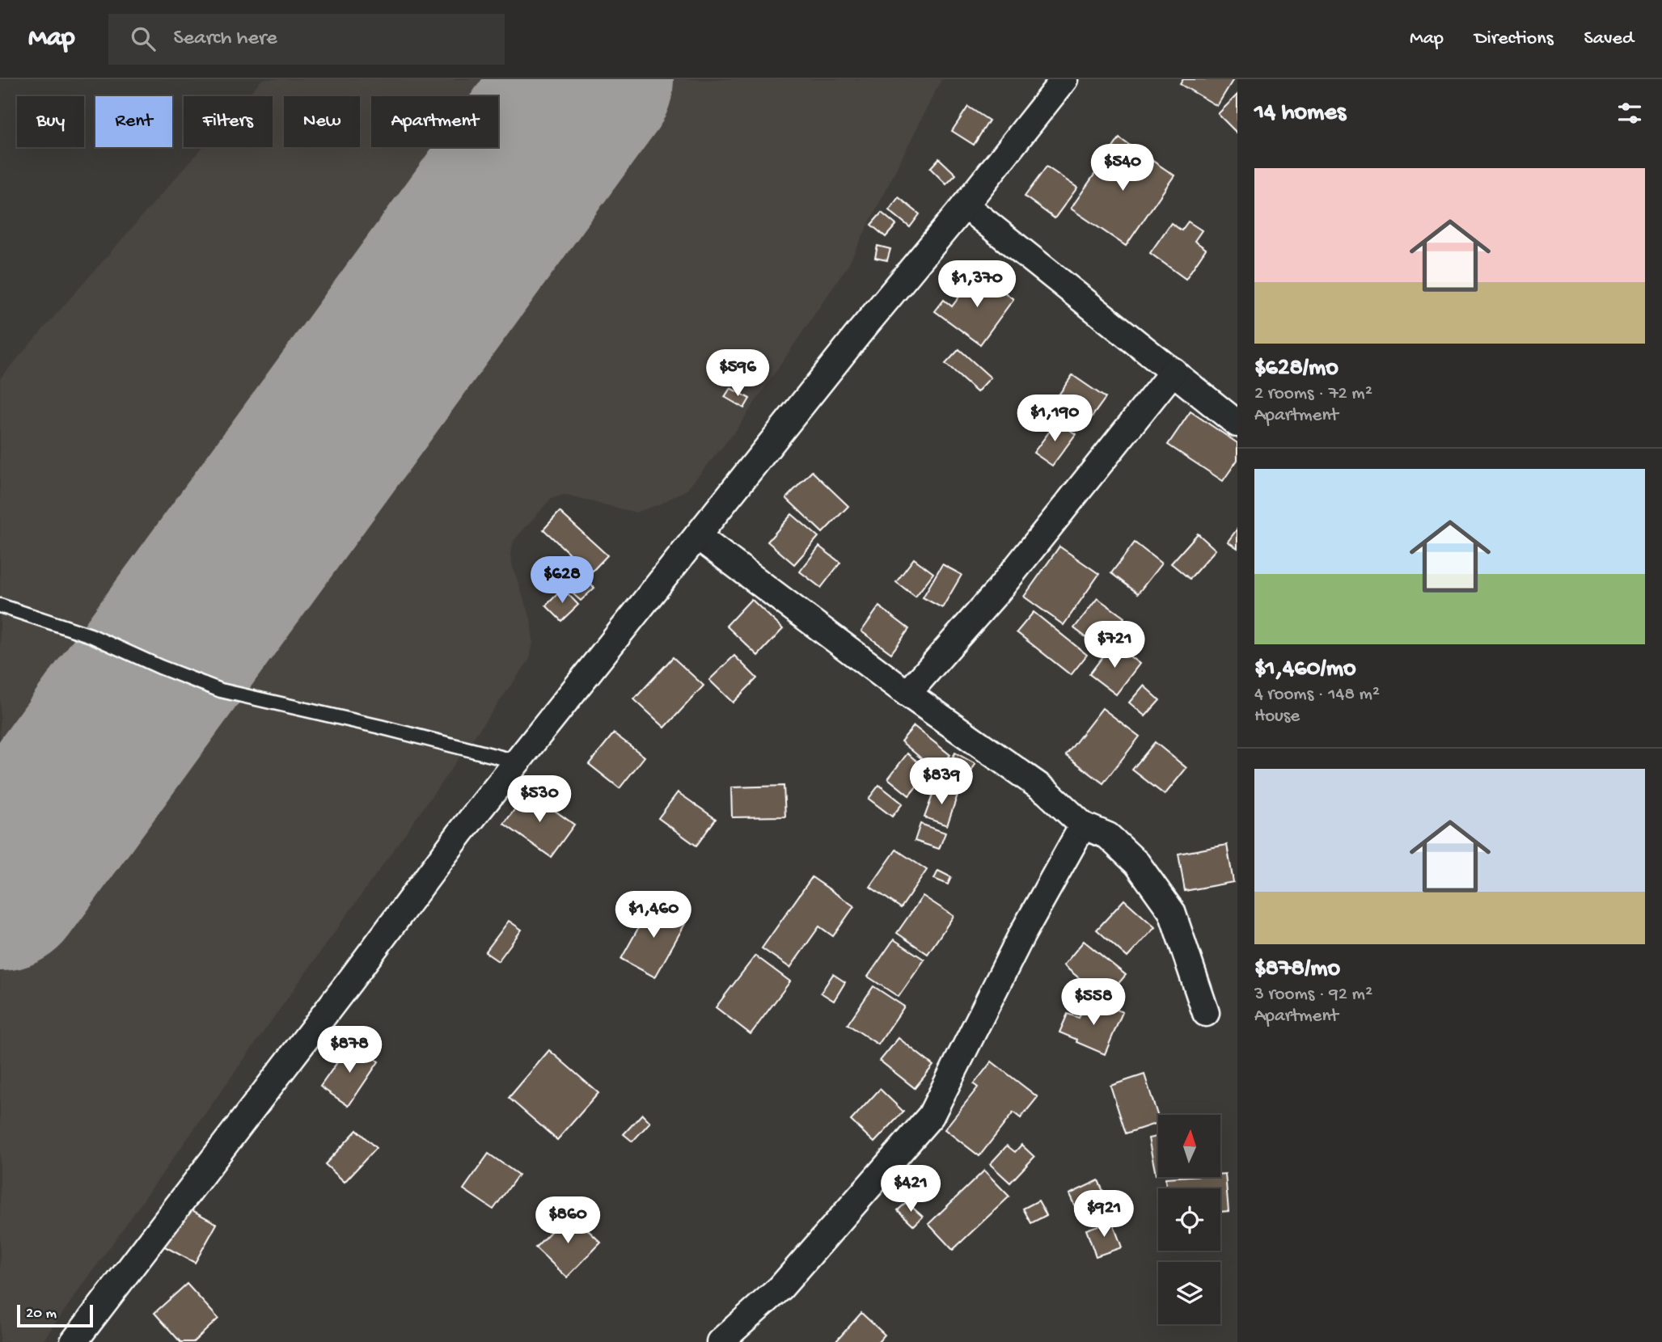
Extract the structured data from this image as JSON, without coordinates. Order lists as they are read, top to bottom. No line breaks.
{"scale_bar":"20 m","north":"top","page":{"header":"Map","search":"Search here","nav":["Map","Directions","Saved"],"heading":"14 homes","chip":["Buy","Rent","Filters","New","Apartment"],"price":["$540","$1,370","$596","$1,190","$628","$721","$839","$530","$1,460","$558","$878","$421","$921","$860"],"list":[{"name":"$628/mo","note":"2 rooms · 72 m² · Apartment"},{"name":"$1,460/mo","note":"4 rooms · 148 m² · House"},{"name":"$878/mo","note":"3 rooms · 92 m² · Apartment"}],"scale":"20 m"}}
